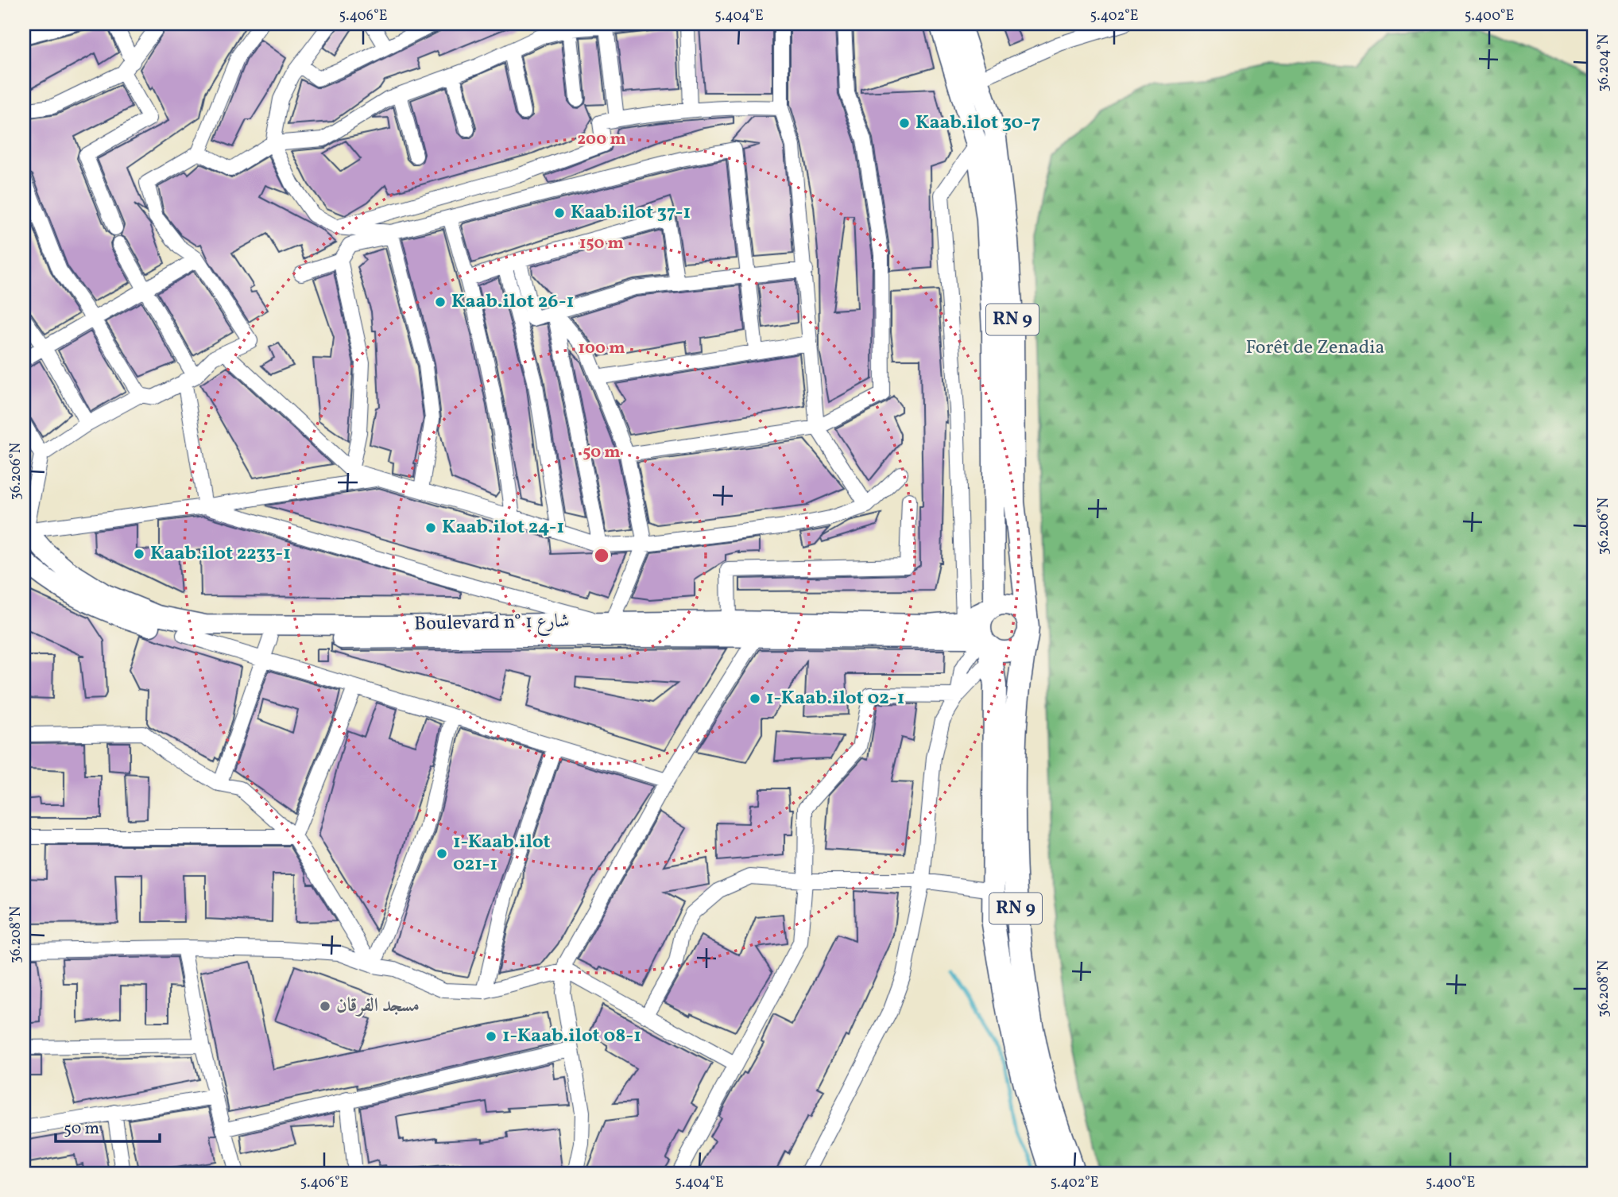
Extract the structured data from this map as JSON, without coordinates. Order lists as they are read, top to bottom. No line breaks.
{"streets":{"highway":["RN 9"],"main road":["Boulevard n° شارع 1"]},"crossings":[["RN 9","Boulevard n° شارع 1"]],"parks":["Forêt de Zenadia"],"places":["Kaab.ilot 30-7","Kaab.ilot 37-1","Kaab.ilot 26-1","Kaab.ilot 24-1","Kaab.ilot 2233-1","1-Kaab.ilot 02-1","1-Kaab.ilot 021-1","مسجد الفرقان","1-Kaab.ilot 08-1"],"scale_bar":"50 m","coordinates":["5.406°E","5.404°E","5.402°E","5.400°E","36.204°N","36.206°N","36.208°N"],"rings":["200 m","150 m","100 m","50 m"]}
